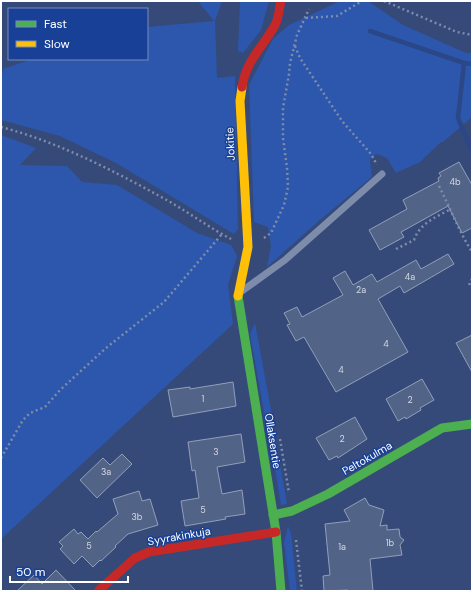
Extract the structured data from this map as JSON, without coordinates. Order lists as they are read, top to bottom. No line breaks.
{"streets":{"street":["Jokitie","Ollaksentie","Peltokulma","Syyrakinkuja"]},"crossings":[["Jokitie","Ollaksentie"],["Ollaksentie","Peltokulma"],["Ollaksentie","Syyrakinkuja"]],"house_numbers":["4b","4a","2a","4","4","1","2","2","3","3a","5","3b","1b","5","1a"],"legend":["Fast","Slow"],"scale_bar":"50 m"}
